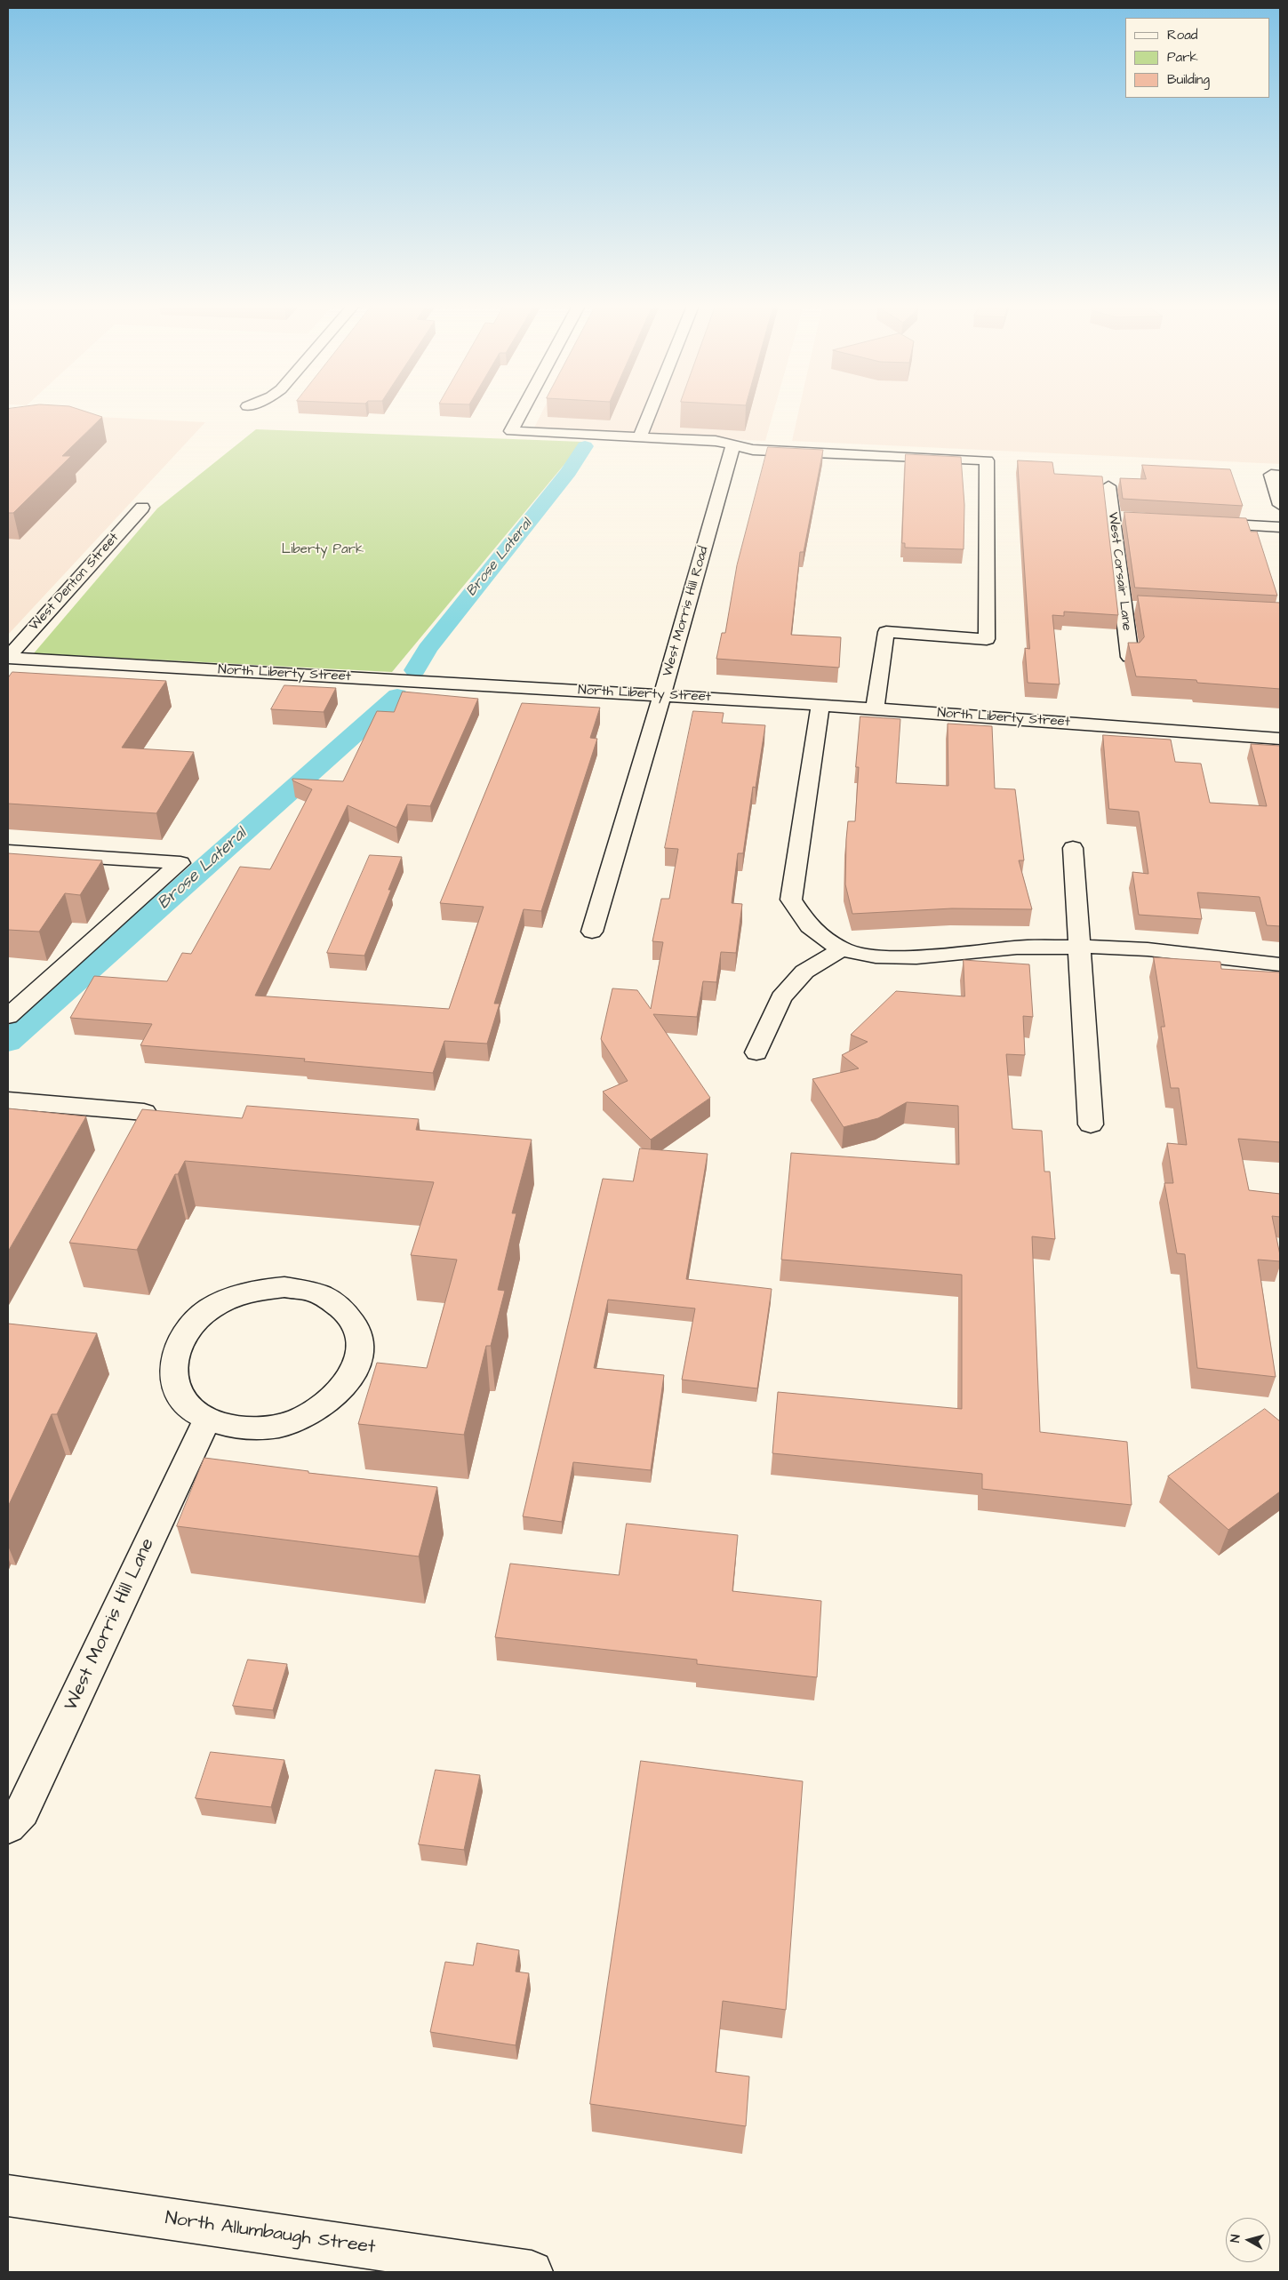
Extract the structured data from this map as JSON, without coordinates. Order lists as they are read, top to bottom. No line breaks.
{"streets":{"street":["West Corsair Lane","West Denton Street","West Morris Hill Road","North Liberty Street","West Morris Hill Lane","North Allumbaugh Street"]},"crossings":[["West Denton Street","North Liberty Street"],["West Morris Hill Road","North Liberty Street"]],"water":["Brose Lateral"],"parks":["Liberty Park"],"legend":["Road","Park","Building"],"north":"left"}
